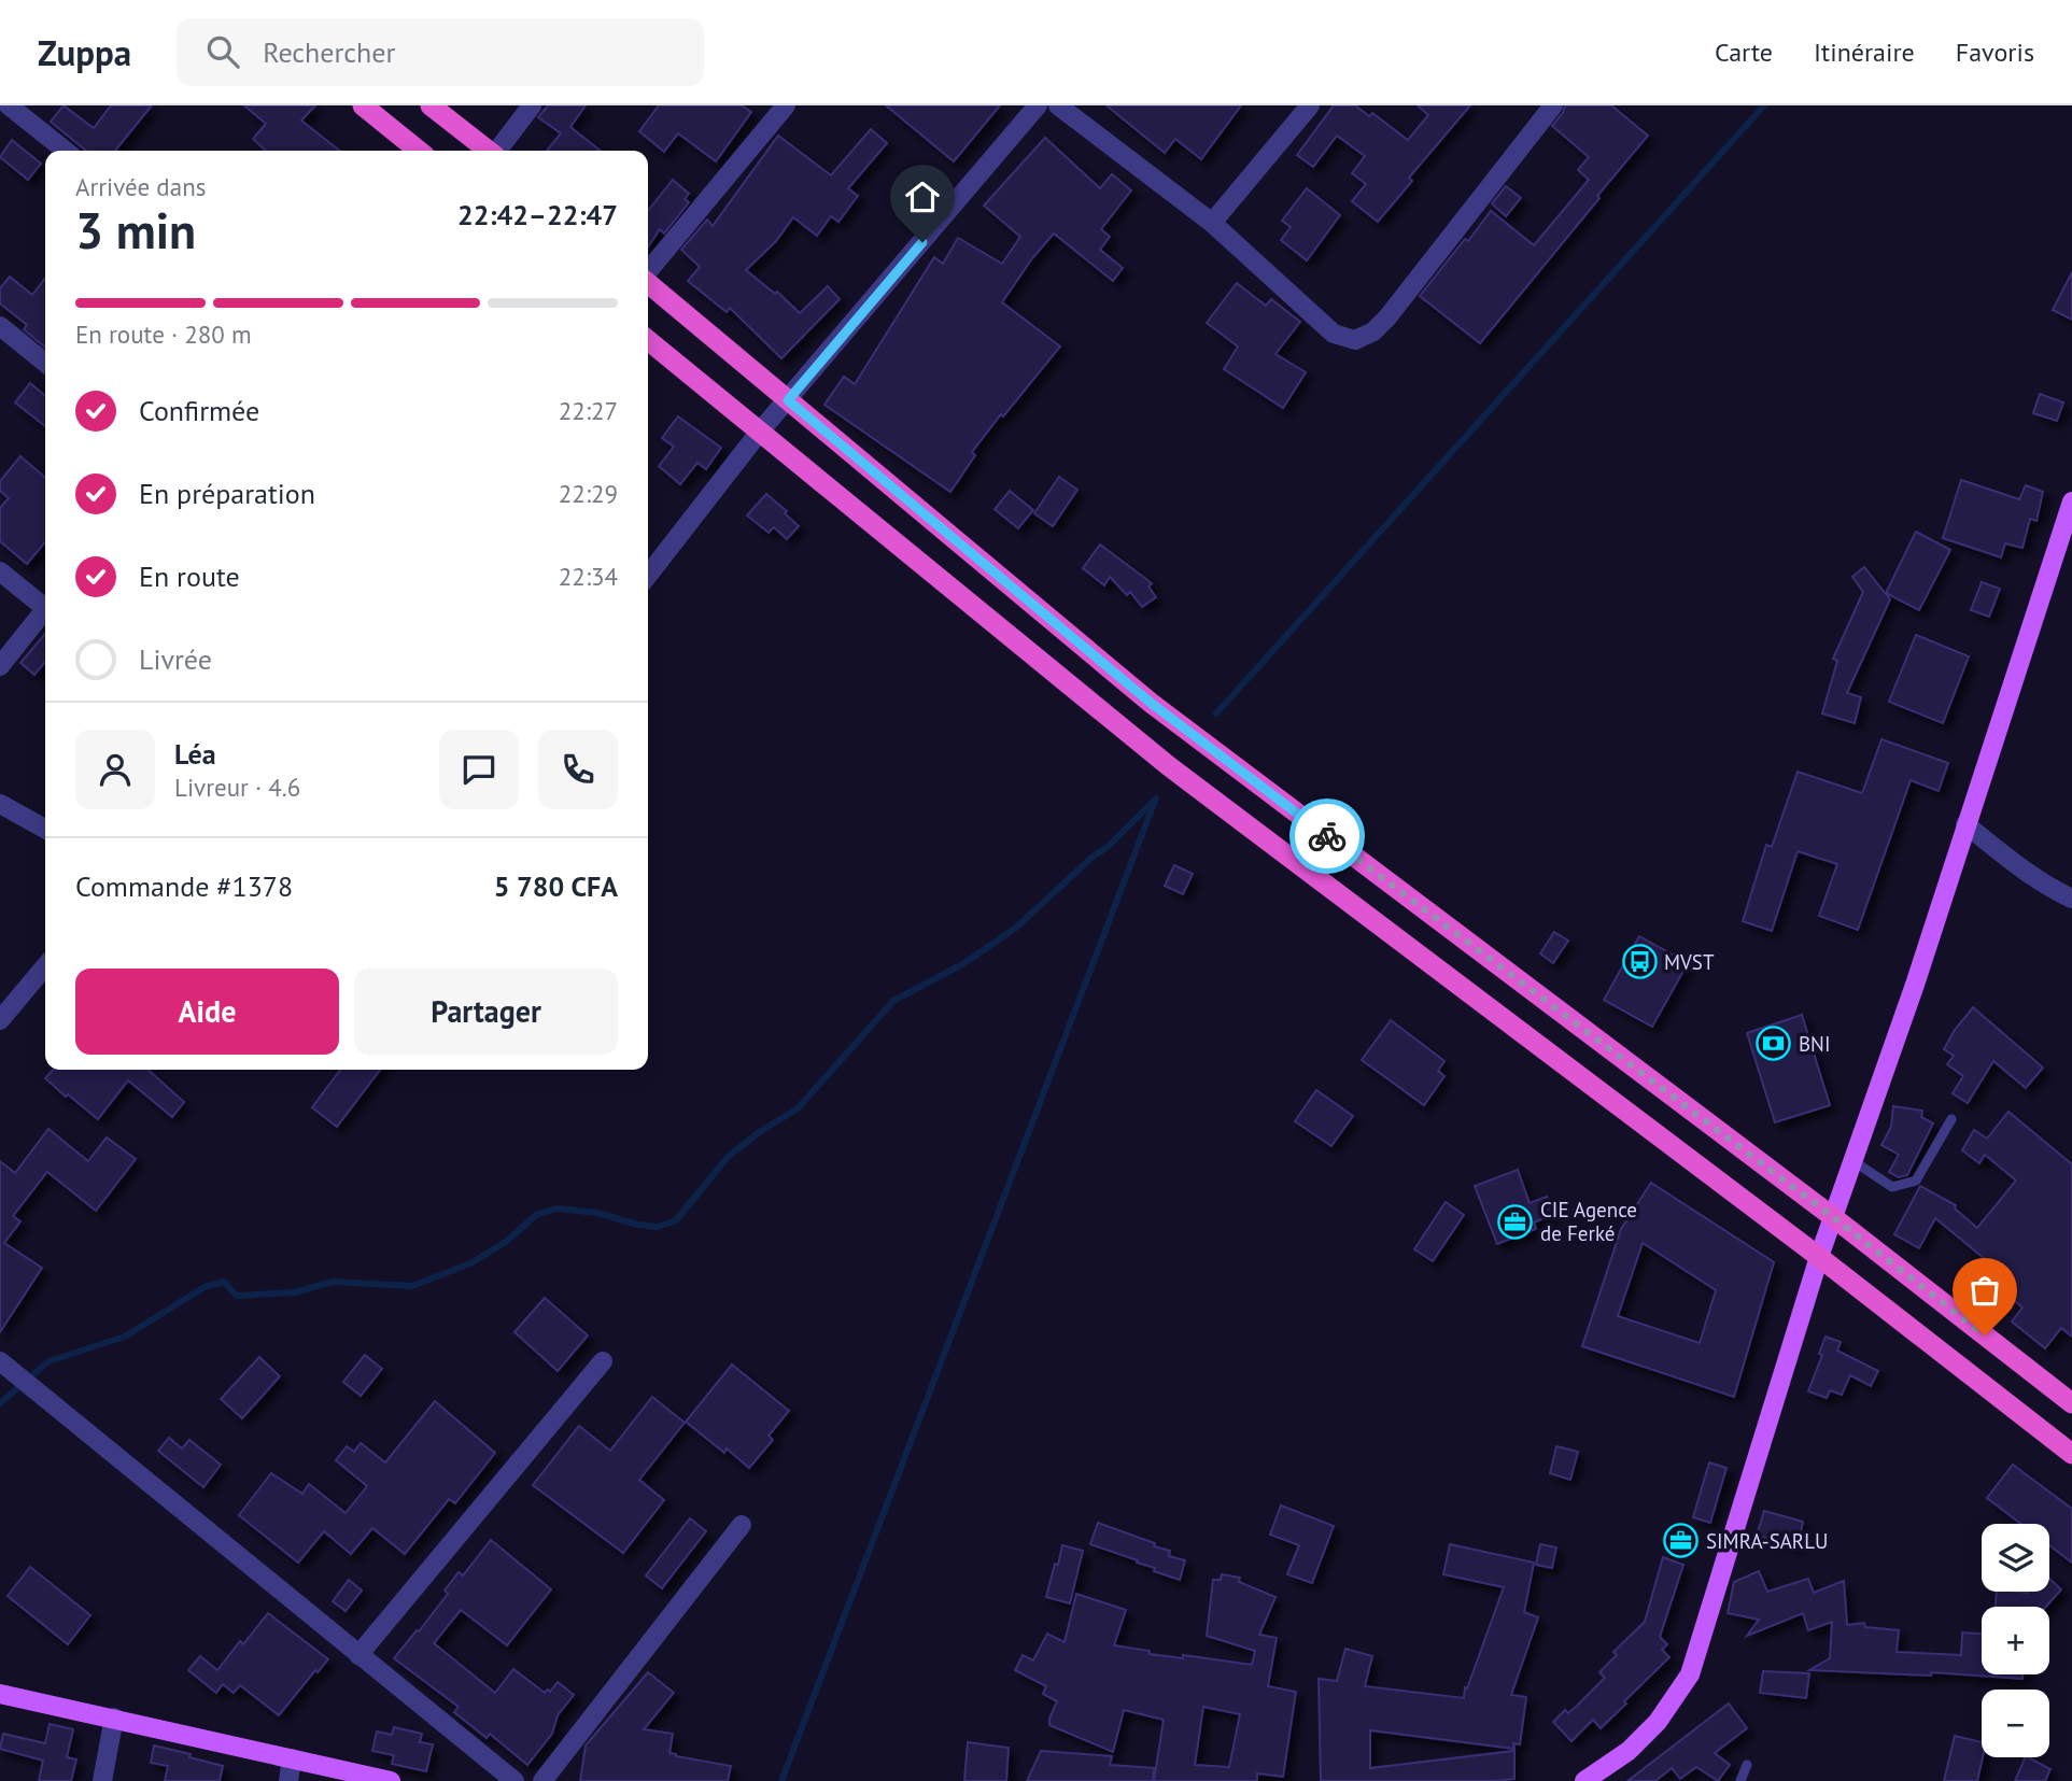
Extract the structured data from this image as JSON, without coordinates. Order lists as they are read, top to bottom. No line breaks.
{"places":{"bus stop":["MVST"],"bank":["BNI"],"office":["CIE Agence de Ferké","SIMRA-SARLU"]},"page":{"header":"Zuppa","search":"Rechercher","nav":["Carte","Itinéraire","Favoris"],"heading":["3 min","Arrivée dans","22:42–22:47"],"panel":["Léa","Livreur · 4.6","Commande #1378","5 780 CFA"],"bar":"En route · 280 m","list":[["Confirmée","22:27"],["En préparation","22:29"],["En route","22:34"],"Livrée"],"buttons":["Aide","Partager"],"map_buttons":["+","−"]}}
